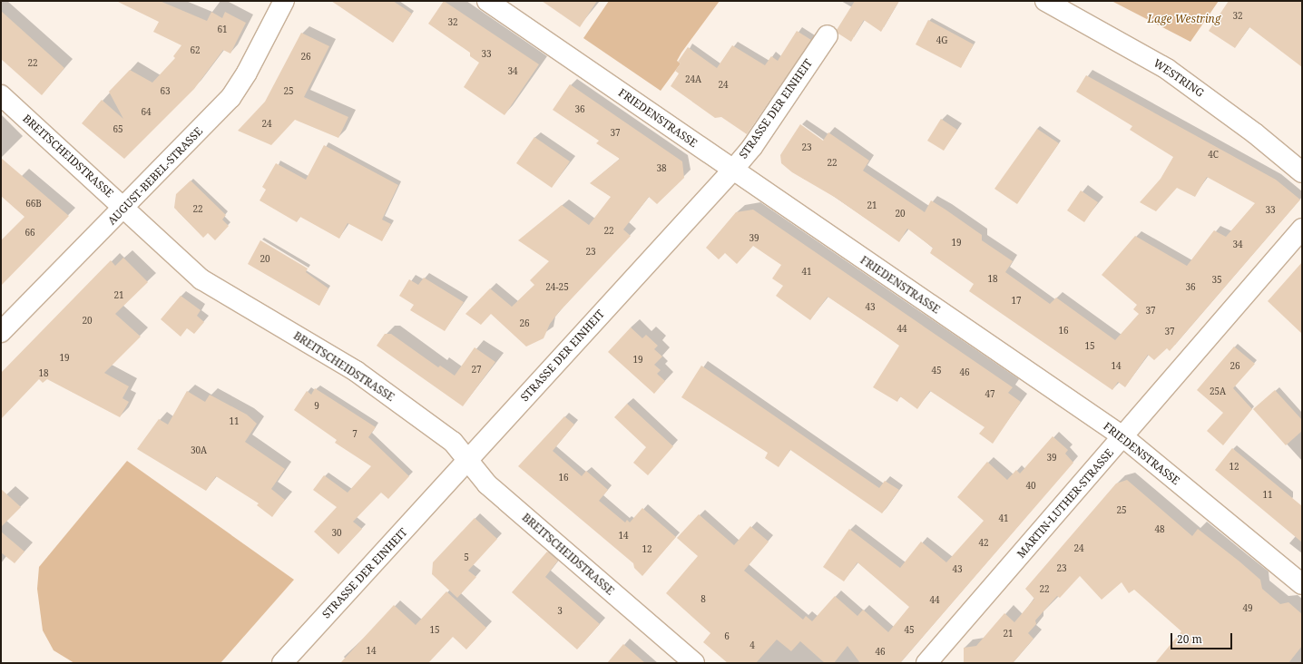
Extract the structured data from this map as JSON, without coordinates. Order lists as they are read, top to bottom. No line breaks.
{"streets":{"street":["WESTRING","STRASSE DER EINHEIT","FRIEDENSTRASSE","BREITSCHEIDSTRASSE","AUGUST-BEBEL-STRASSE","MARTIN-LUTHER-STRASSE"]},"crossings":[["STRASSE DER EINHEIT","FRIEDENSTRASSE"],["STRASSE DER EINHEIT","BREITSCHEIDSTRASSE"],["FRIEDENSTRASSE","MARTIN-LUTHER-STRASSE"],["BREITSCHEIDSTRASSE","AUGUST-BEBEL-STRASSE"]],"parks":["Lage Westring"],"house_numbers":["32","32","61","4G","62","33","26","22","34","24A","24","63","25","36","64","24","65","37","23","4C","22","38","66B","21","22","33","20","22","66","39","19","34","23","20","41","18","35","24-25","36","21","17","43","37","20","26","44","16","37","15","19","19","14","26","27","45","46","18","25A","47","9","11","7","30A","39","12","16","40","11","25","41","48","30","14","42","24","12","5","23","43","22","8","44","49","3","15","45","21","6","4","14","46"],"scale_bar":"20 m"}
